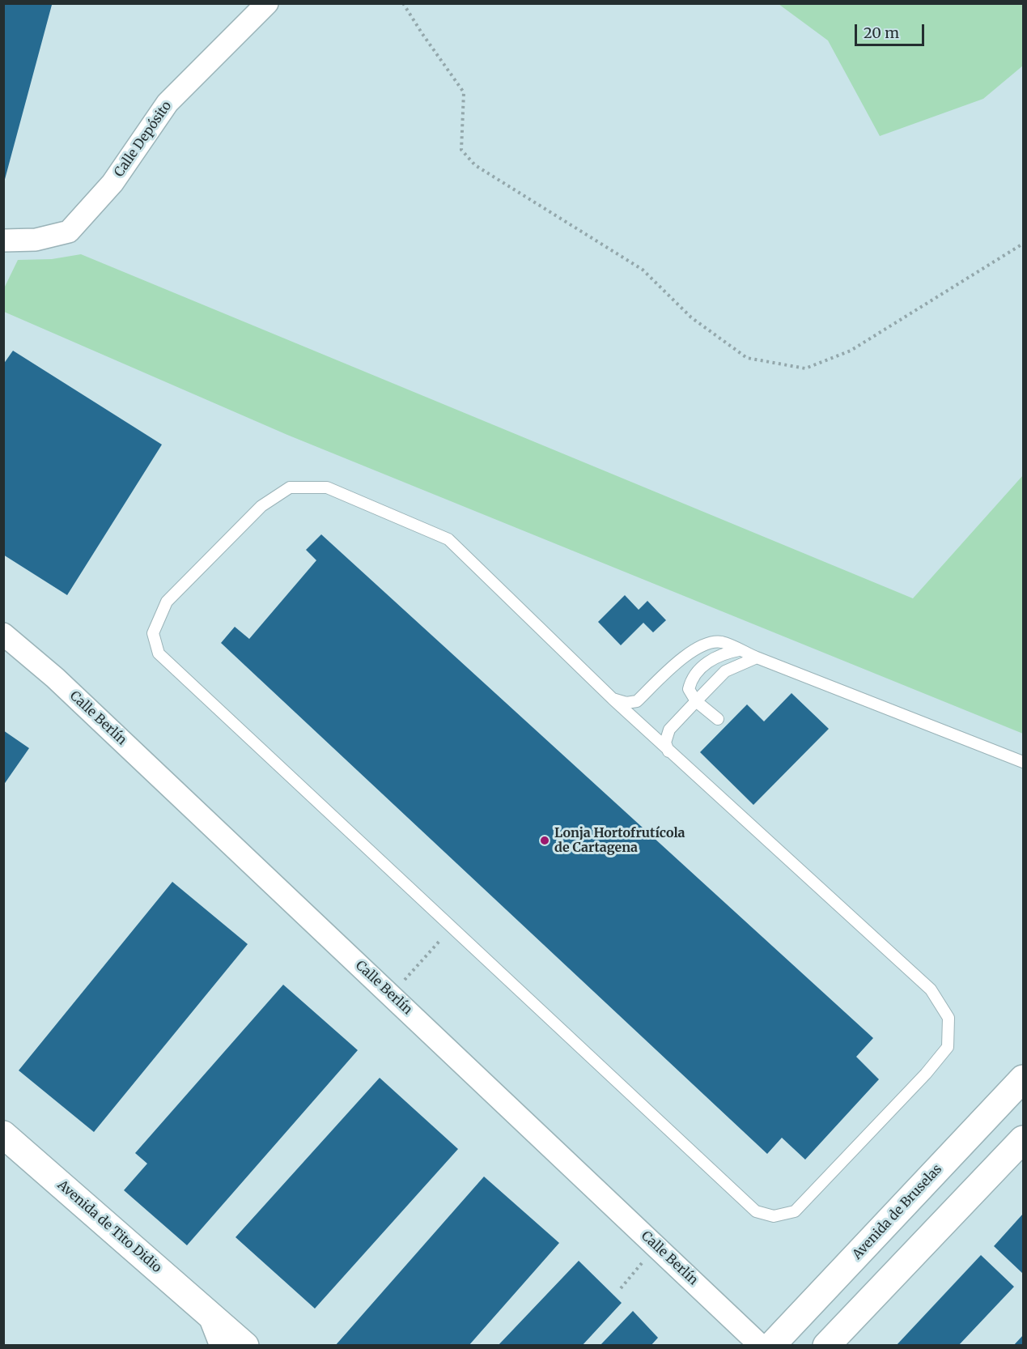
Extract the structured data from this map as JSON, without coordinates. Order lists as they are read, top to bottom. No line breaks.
{"streets":{"main road":["Avenida de Bruselas","Avenida de Tito Didio"],"street":["Calle Depósito","Calle Berlín"]},"places":["Lonja Hortofrutícola de Cartagena"],"scale_bar":"20 m"}
